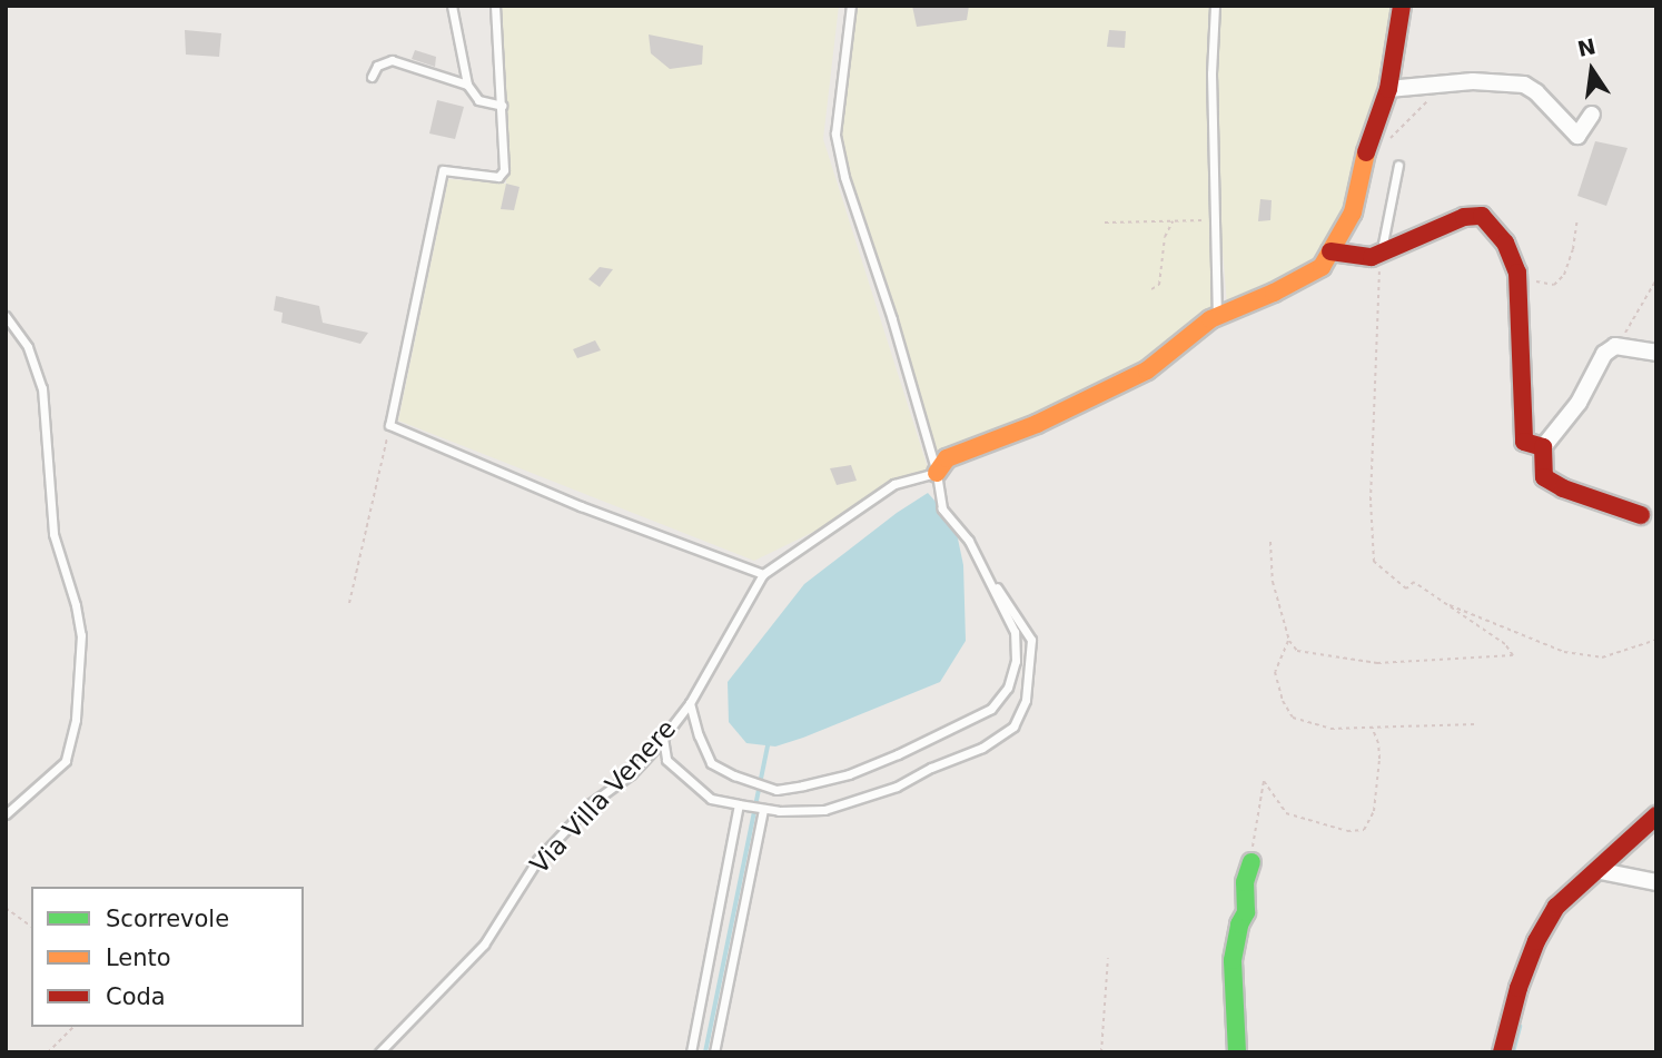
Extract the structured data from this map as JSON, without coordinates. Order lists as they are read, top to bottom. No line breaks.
{"streets":{"lane":["Via Villa Venere"]},"legend":["Scorrevole","Lento","Coda"],"north":"top"}
